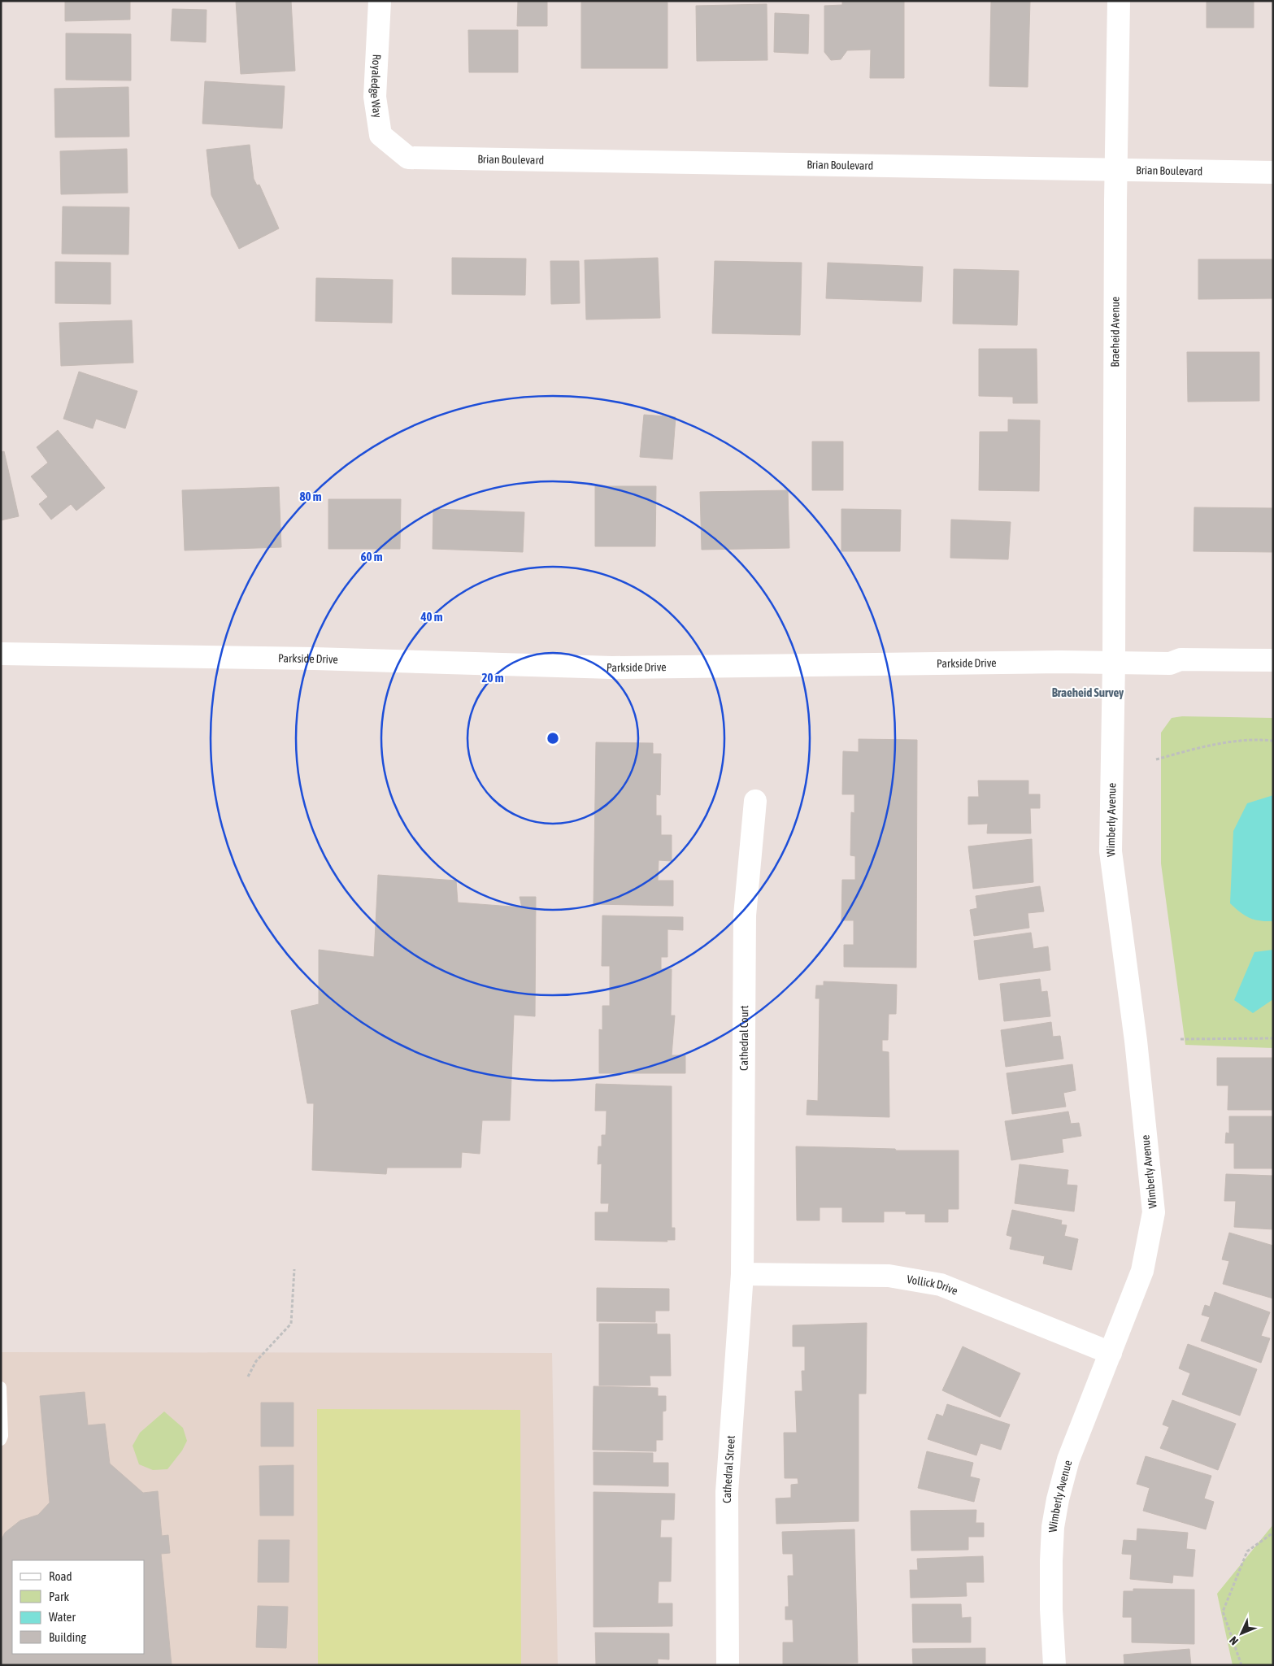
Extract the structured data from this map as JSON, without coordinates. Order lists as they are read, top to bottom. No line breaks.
{"streets":{"street":["Royaledge Way","Brian Boulevard","Braeheid Avenue","Parkside Drive","Wimberly Avenue","Cathedral Court","Vollick Drive","Cathedral Street"]},"crossings":[["Royaledge Way","Brian Boulevard"],["Brian Boulevard","Braeheid Avenue"],["Braeheid Avenue","Parkside Drive"],["Braeheid Avenue","Wimberly Avenue"],["Parkside Drive","Wimberly Avenue"],["Wimberly Avenue","Vollick Drive"],["Cathedral Court","Vollick Drive"],["Cathedral Court","Cathedral Street"],["Vollick Drive","Cathedral Street"]],"districts":["Braeheid Survey"],"legend":["Road","Park","Water","Building"],"north":"bottom left","rings":["80 m","60 m","40 m","20 m"]}
